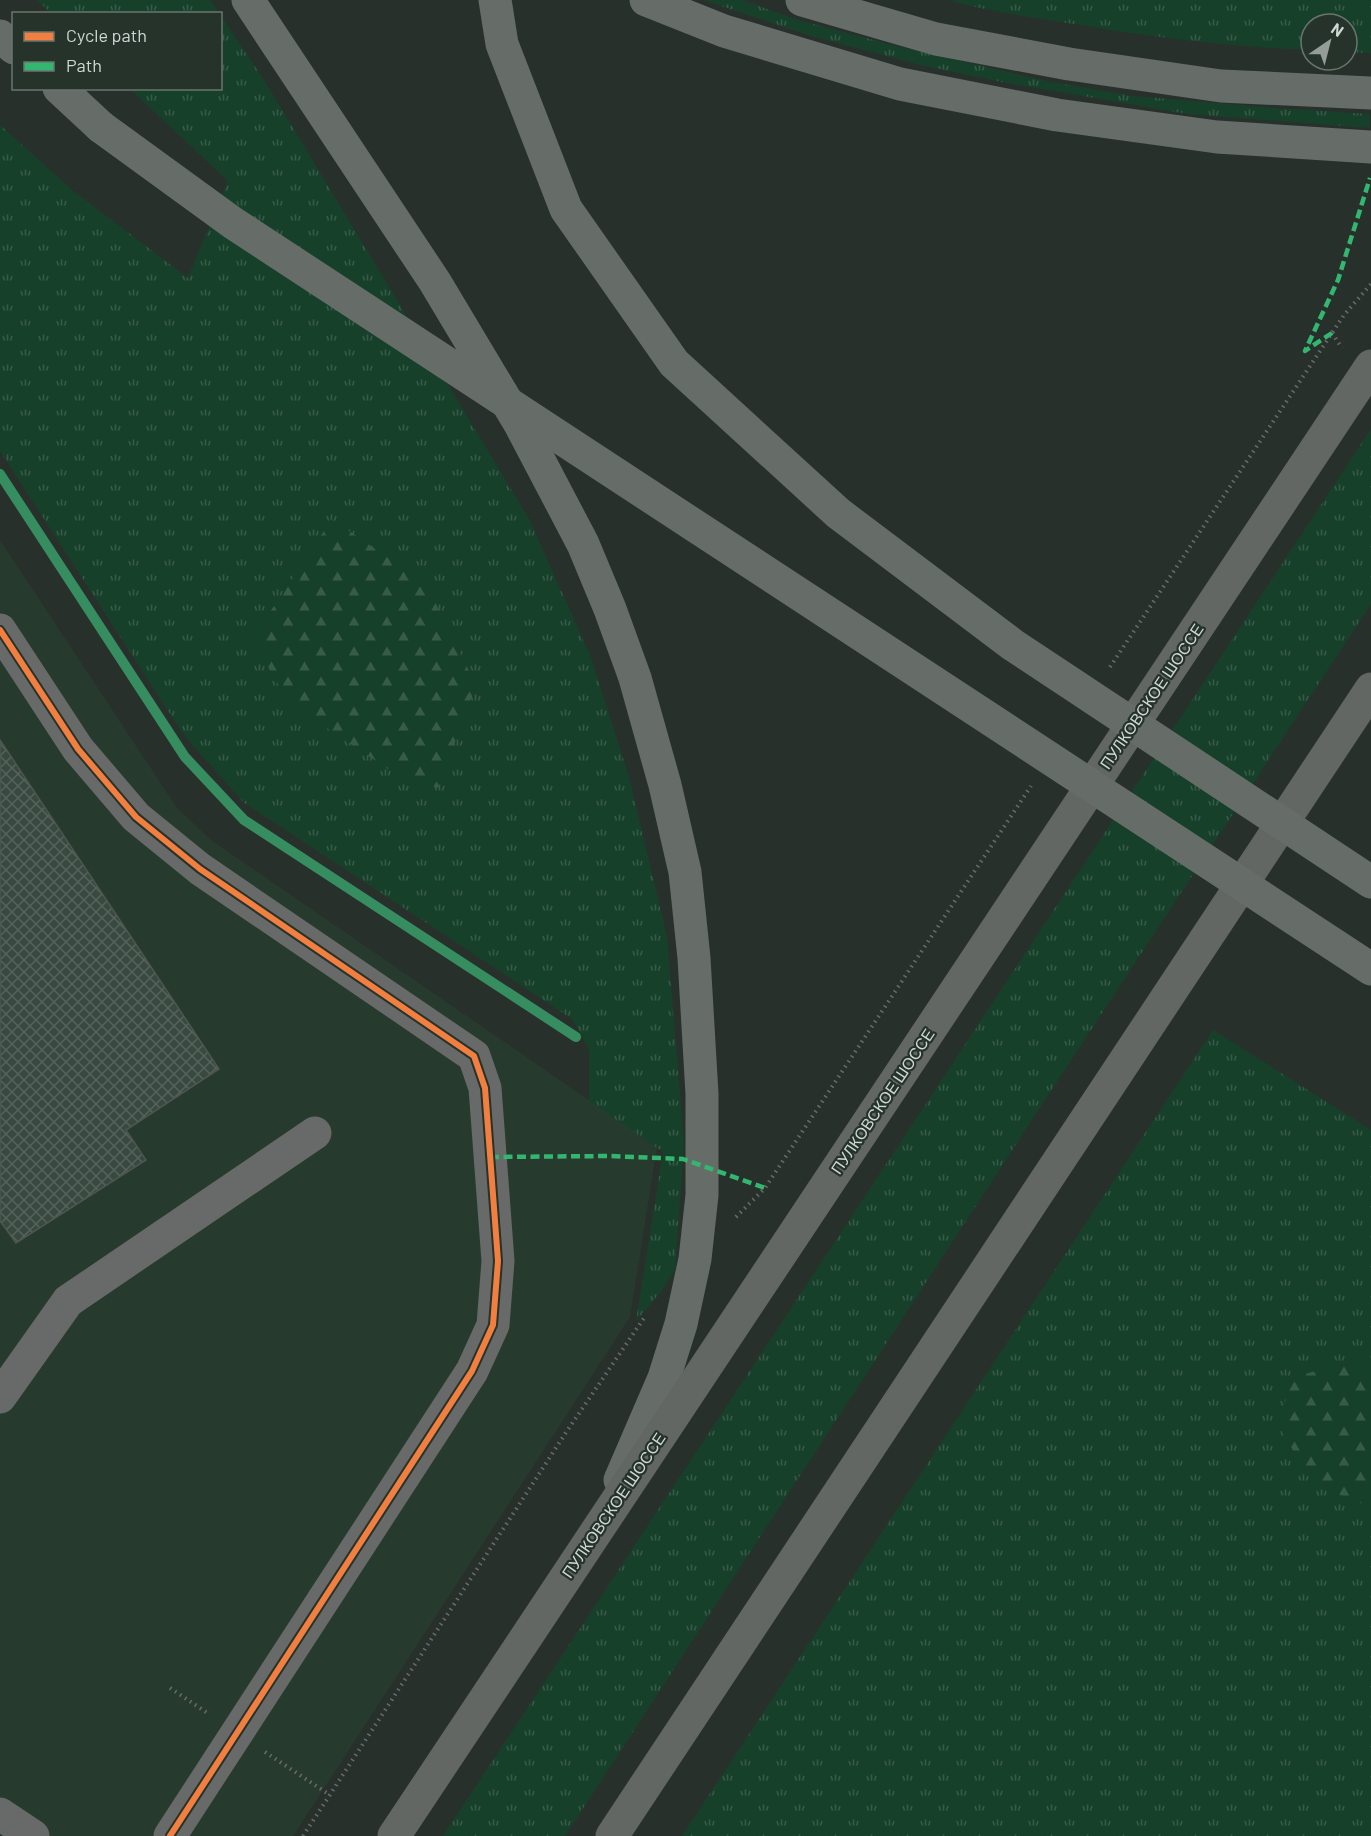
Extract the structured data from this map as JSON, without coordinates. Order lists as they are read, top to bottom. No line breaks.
{"streets":{"highway":["ПУЛКОВСКОЕ ШОССЕ"]},"legend":["Cycle path","Path"],"north":"top right"}
